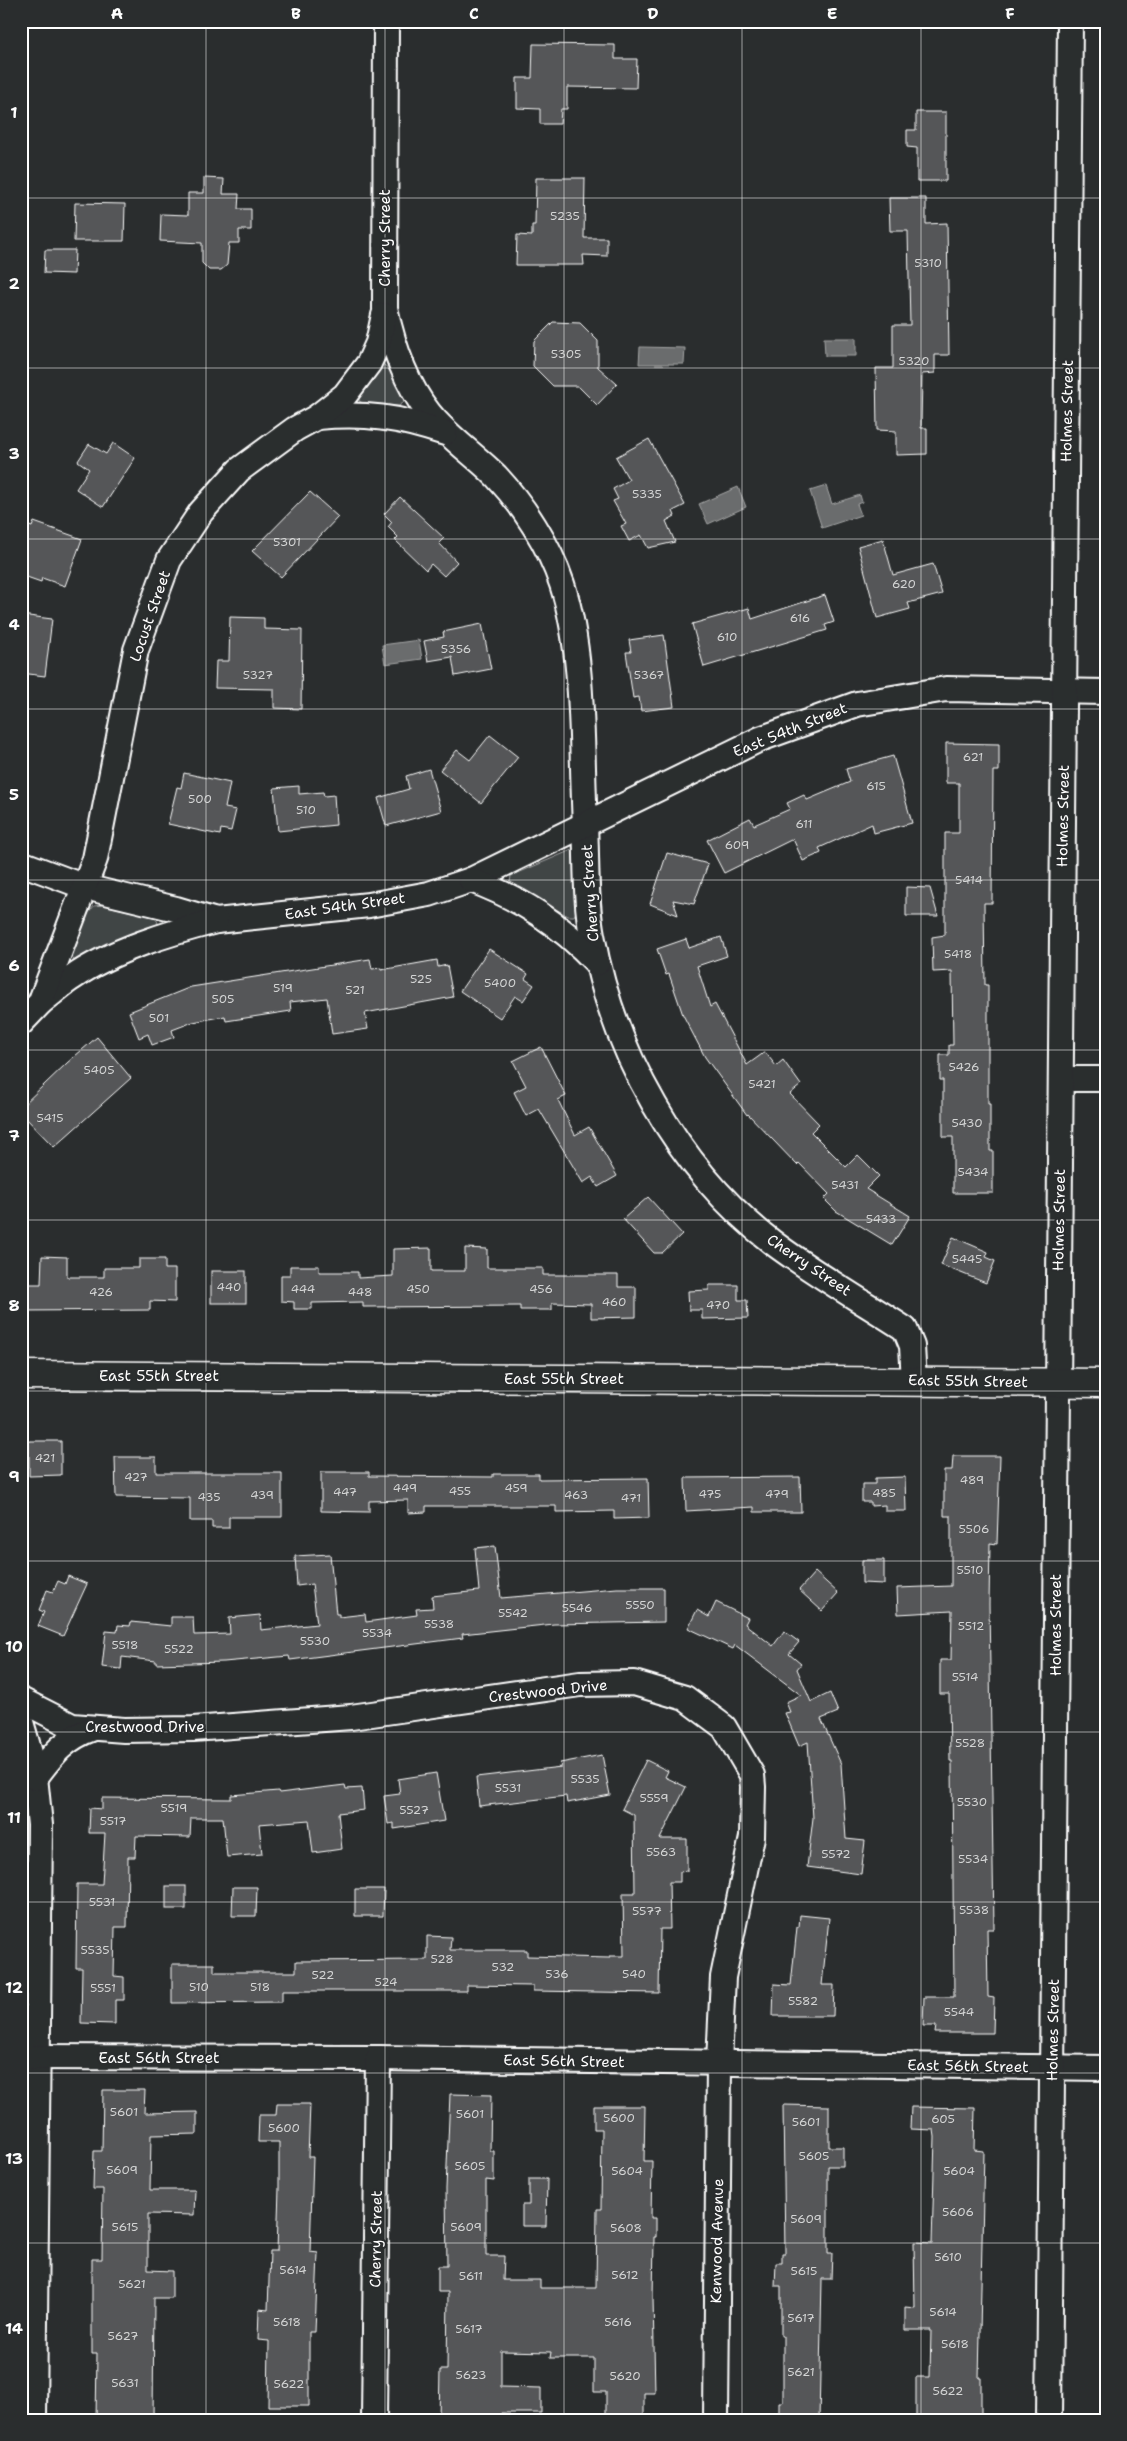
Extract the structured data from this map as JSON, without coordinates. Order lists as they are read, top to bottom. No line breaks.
{"streets":{"main road":["East 55th Street"],"street":["Cherry Street","Holmes Street","Locust Street","East 54th Street","Crestwood Drive","East 56th Street","Kenwood Avenue"]},"crossings":[["Cherry Street","Locust Street"],["Cherry Street","East 54th Street"],["Cherry Street","East 55th Street"],["Cherry Street","East 56th Street"],["Holmes Street","East 54th Street"],["Holmes Street","East 55th Street"],["Holmes Street","East 56th Street"],["Locust Street","East 54th Street"],["Crestwood Drive","East 56th Street"],["Crestwood Drive","Kenwood Avenue"],["East 56th Street","Kenwood Avenue"]],"house_numbers":["5235","5310","5305","5320","5335","5301","620","616","610","5356","5327","5367","621","615","500","510","611","609","5414","5418","525","5400","519","521","505","501","5426","5405","5421","5415","5430","5434","5431","5433","5445","440","444","450","456","426","448","460","470","421","427","489","449","459","455","447","485","475","479","439","463","435","471","5506","5510","5550","5546","5542","5538","5512","5534","5530","5518","5522","5514","5528","5535","5531","5559","5530","5519","5527","5517","5563","5572","5534","5531","5538","5577","5535","528","532","536","540","522","524","510","518","5551","5582","5544","5601","5601","5600","605","5601","5600","5605","5605","5609","5604","5604","5606","5609","5615","5609","5608","5610","5614","5615","5612","5611","5621","5614","5617","5618","5616","5617","5627","5618","5621","5623","5620","5631","5622","5622"],"grid":{"columns":["A","B","C","D","E","F"],"rows":["1","2","3","4","5","6","7","8","9","10","11","12","13","14"]}}
